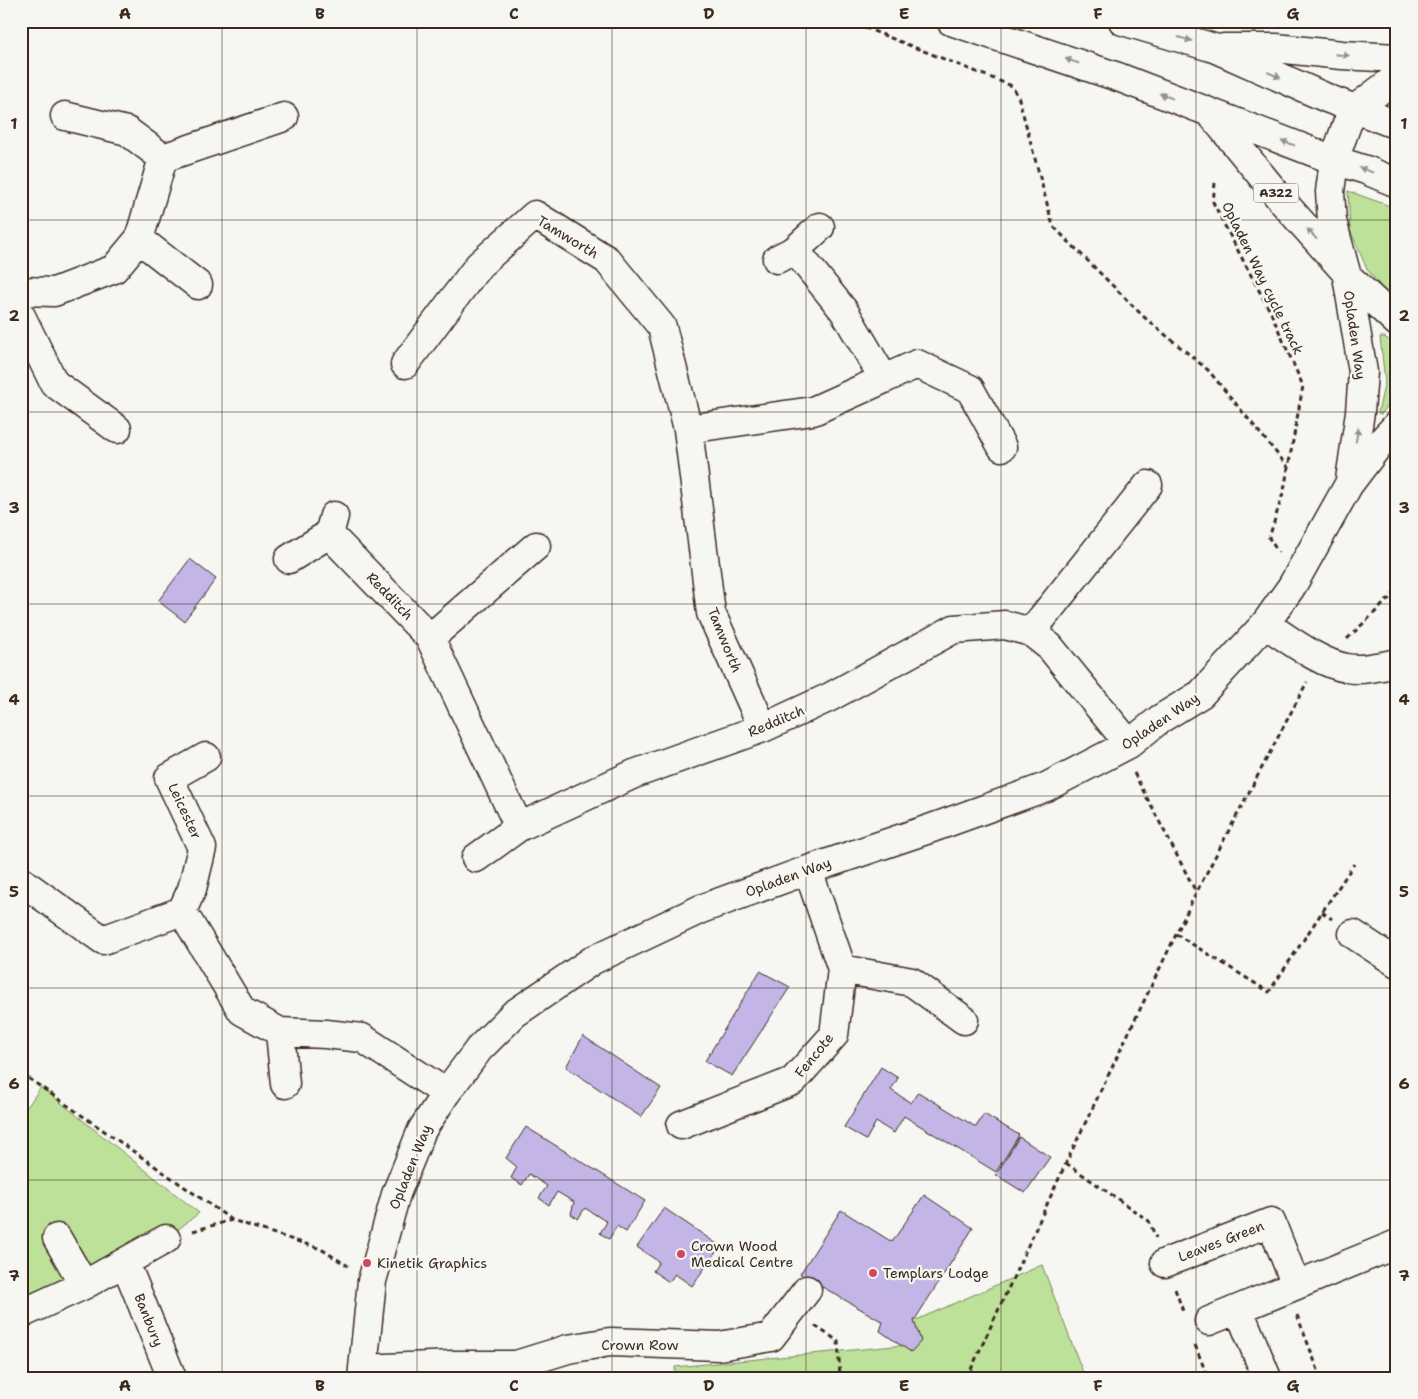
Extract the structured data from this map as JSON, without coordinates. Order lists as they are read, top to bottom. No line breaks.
{"streets":{"main road":["A322","Tamworth","Opladen Way","Redditch","Leicester","Fencote","Leaves Green","Banbury","Crown Row"],"path":["Opladen Way cycle track"]},"crossings":[["A322","Opladen Way"],["Tamworth","Redditch"],["Opladen Way cycle track","Opladen Way"],["Opladen Way","Redditch"],["Opladen Way","Fencote"],["Opladen Way","Crown Row"]],"places":["Crown Wood Medical Centre","Kinetik Graphics","Templars Lodge"],"grid":{"columns":["A","B","C","D","E","F","G"],"rows":["1","2","3","4","5","6","7"]}}
